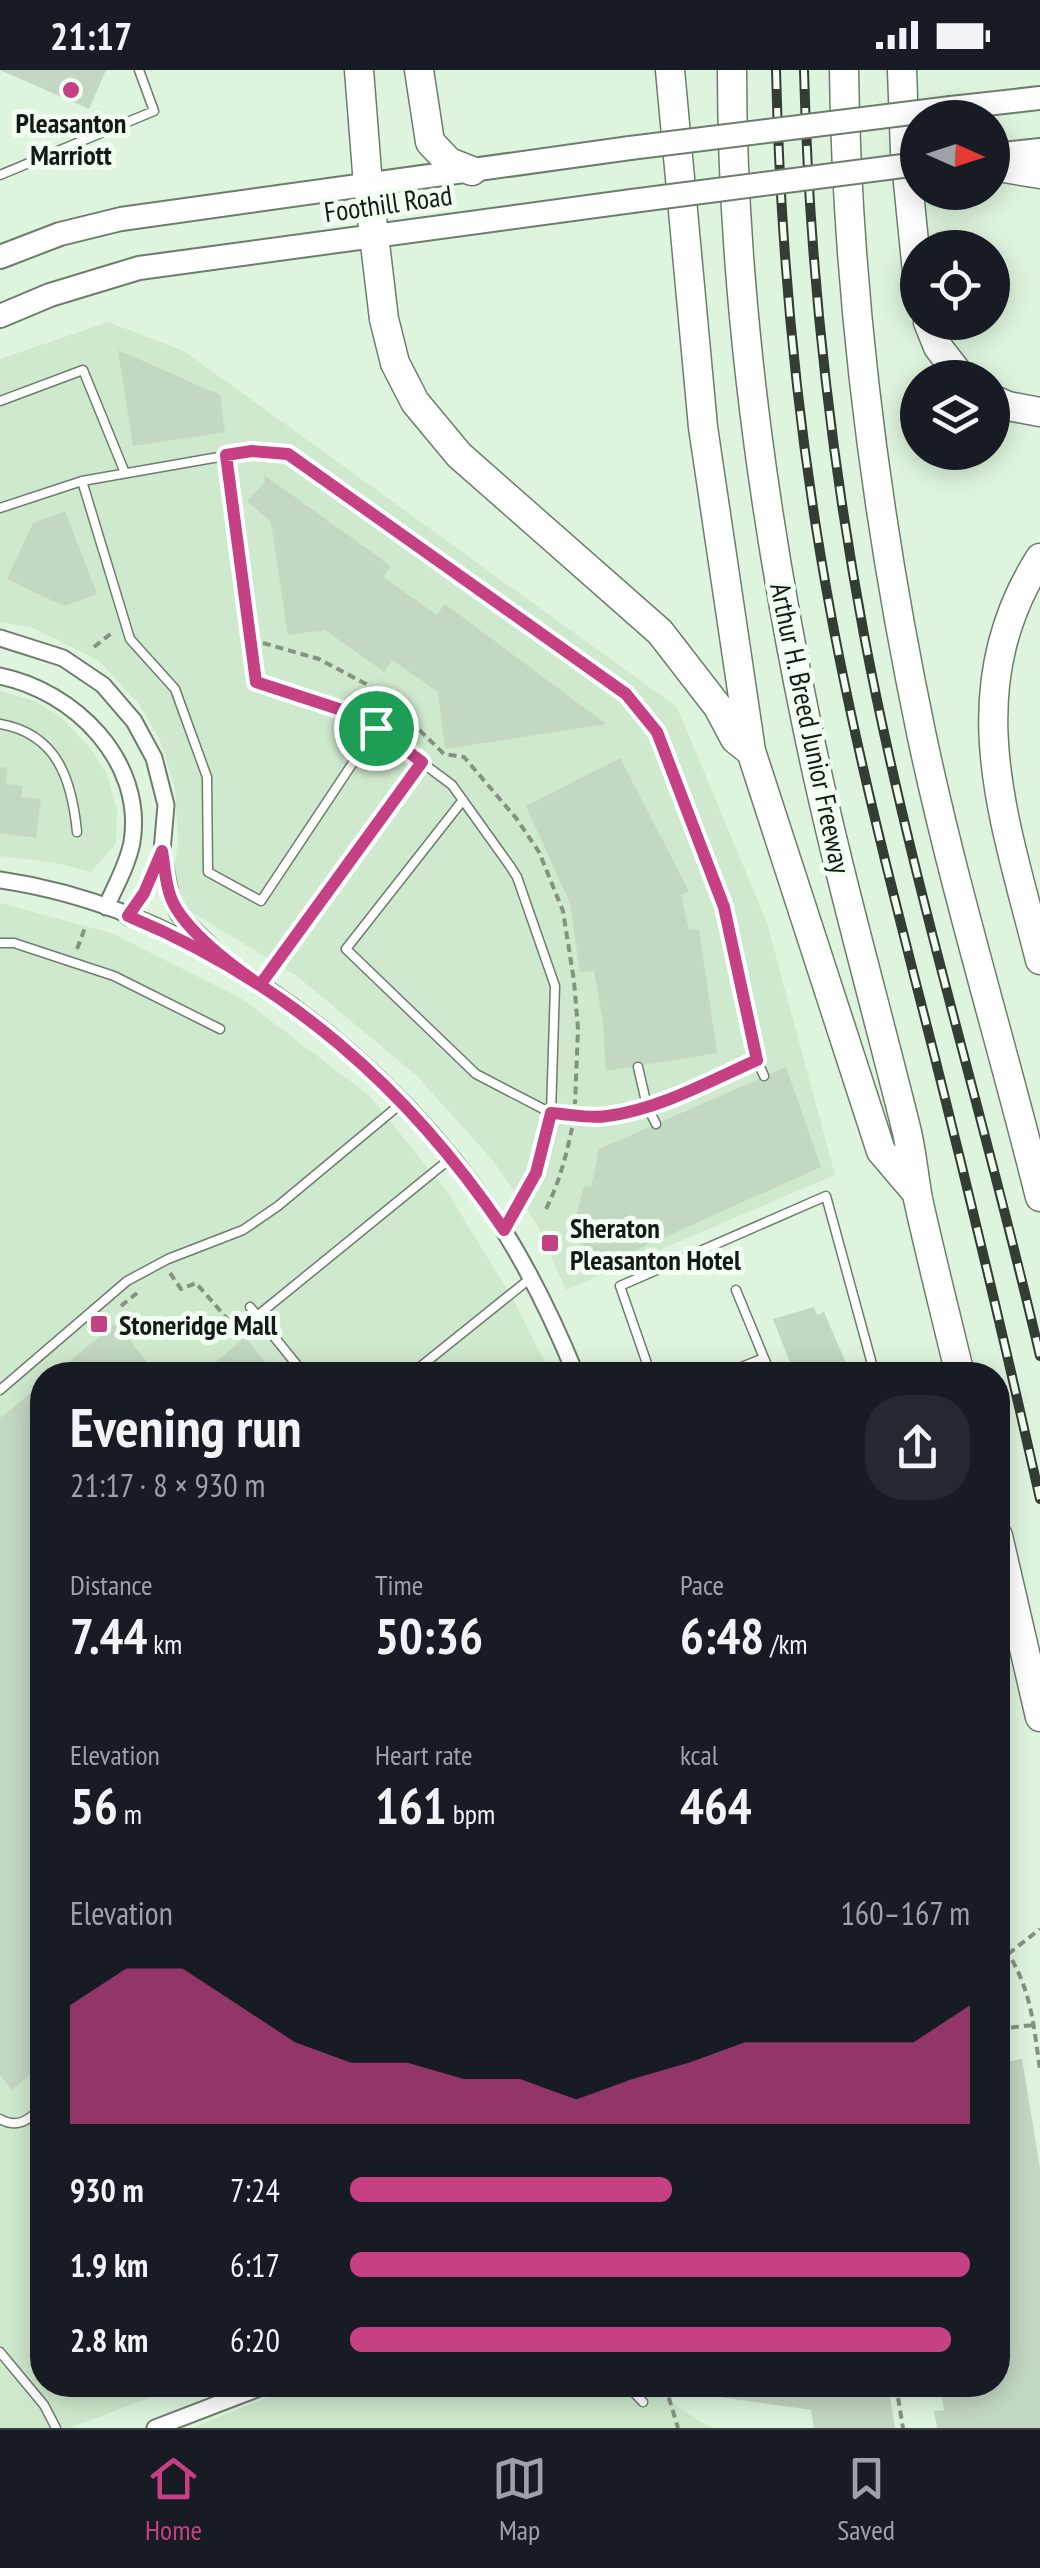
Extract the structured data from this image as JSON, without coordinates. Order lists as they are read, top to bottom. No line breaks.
{"streets":{"highway":["Arthur H. Breed Junior Freeway"],"main road":["Foothill Road"]},"places":{"other":["Pleasanton Marriott"],"transit":["Sheraton Pleasanton Hotel","Stoneridge Mall"]},"north":"right","page":{"status":"21:17","heading":["Evening run","21:17 · 8 × 930 m"],"stats":[["Distance","7.44 km"],["Time","50:36"],["Pace","6:48 /km"],["Elevation","56 m"],["Heart rate","161 bpm"],["kcal","464"]],"chart":["Elevation","160–167 m"],"list":[{"name":"930 m","note":"7:24"},{"name":"1.9 km","note":"6:17"},{"name":"2.8 km","note":"6:20"}],"tabs":["Home","Map","Saved"]}}
